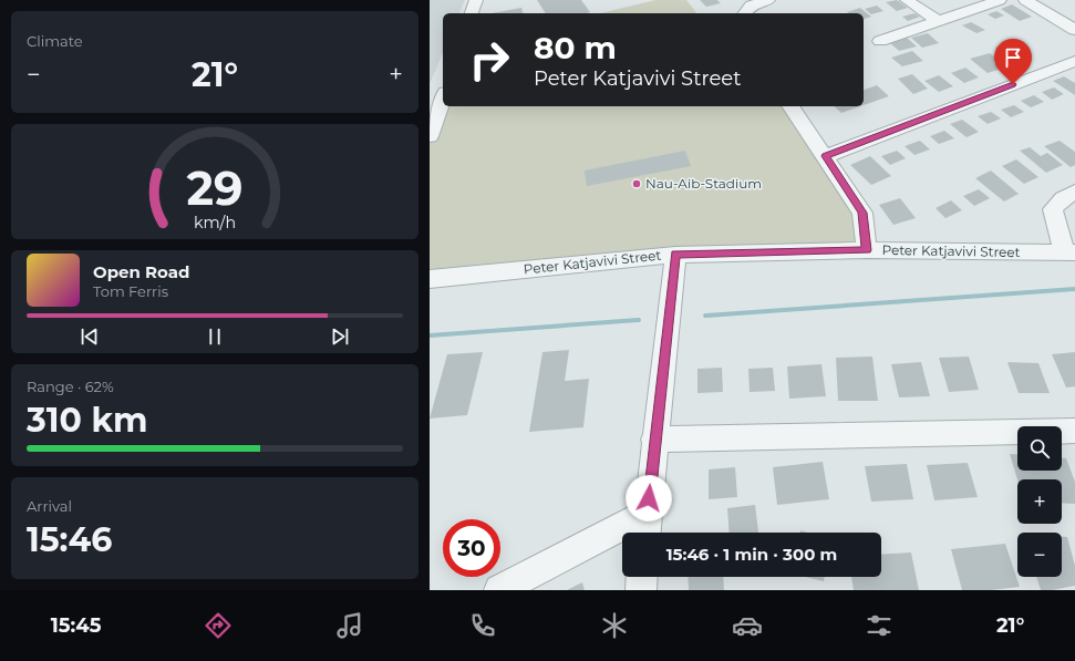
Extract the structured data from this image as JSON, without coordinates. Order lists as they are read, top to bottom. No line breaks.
{"streets":{"street":["Peter Katjavivi Street"]},"places":["Nau-Aib-Stadium"],"page":{"tile":["Climate",["Range · 62%","310 km"],["Arrival","15:46"]],"turn":["80 m","Peter Katjavivi Street"],"heat":["−","21°","+"],"song":["Open Road","Tom Ferris"],"map_buttons":["+","−"],"limit":"30","trip":"15:46 · 1 min · 300 m","tabs":["15:45","21°"],"gauge":["29","km/h"]}}
